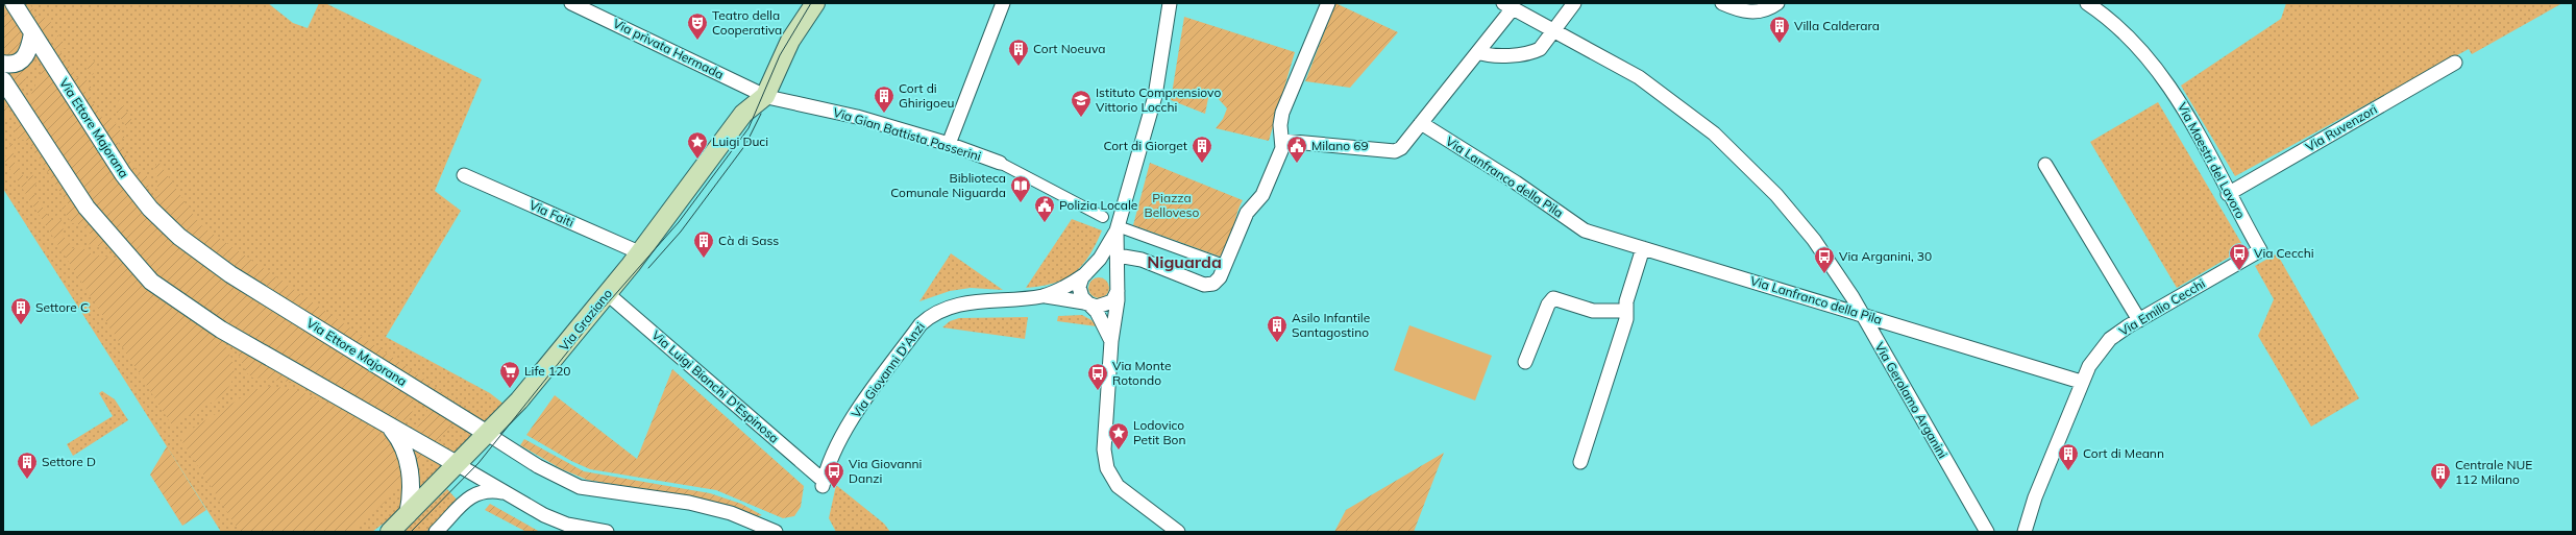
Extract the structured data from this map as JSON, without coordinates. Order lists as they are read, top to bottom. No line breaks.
{"streets":{"main road":["Via Graziano"],"street":["Via privata Hermada","Via Ettore Majorana","Via Ruvenzori","Via Gian Battista Passerini","Via Maestri del Lavoro","Via Lanfranco della Pila","Via Faiti","Via Emilio Cecchi","Via Giovanni D'Anzi","Via Luigi Bianchi D'Espinosa","Via Gerolamo Arganini"]},"crossings":[["Via privata Hermada","Via Gian Battista Passerini"],["Via privata Hermada","Via Graziano"],["Via Ettore Majorana","Via Graziano"],["Via Ruvenzori","Via Maestri del Lavoro"],["Via Gian Battista Passerini","Via Graziano"],["Via Maestri del Lavoro","Via Emilio Cecchi"],["Via Lanfranco della Pila","Via Emilio Cecchi"],["Via Lanfranco della Pila","Via Gerolamo Arganini"],["Via Faiti","Via Graziano"],["Via Graziano","Via Luigi Bianchi D'Espinosa"],["Via Giovanni D'Anzi","Via Luigi Bianchi D'Espinosa"]],"districts":["Niguarda"],"parks":["Piazza Belloveso"],"places":{"theatre":["Teatro della Cooperativa"],"building":["Villa Calderara","Cort Noeuva","Cort di Ghirigoeu","Cort di Giorget","Cà di Sass","Settore C","Asilo Infantile Santagostino","Cort di Meann","Settore D","Centrale NUE 112 Milano"],"school or university":["Istituto Comprensiovo Vittorio Locchi"],"place":["Luigi Duci","Lodovico Petit Bon"],"public building":["Milano 69","Polizia Locale"],"library":["Biblioteca Comunale Niguarda"],"bus stop":["Via Cecchi","Via Arganini, 30","Via Monte Rotondo","Via Giovanni Danzi"],"supermarket":["Life 120"]}}
